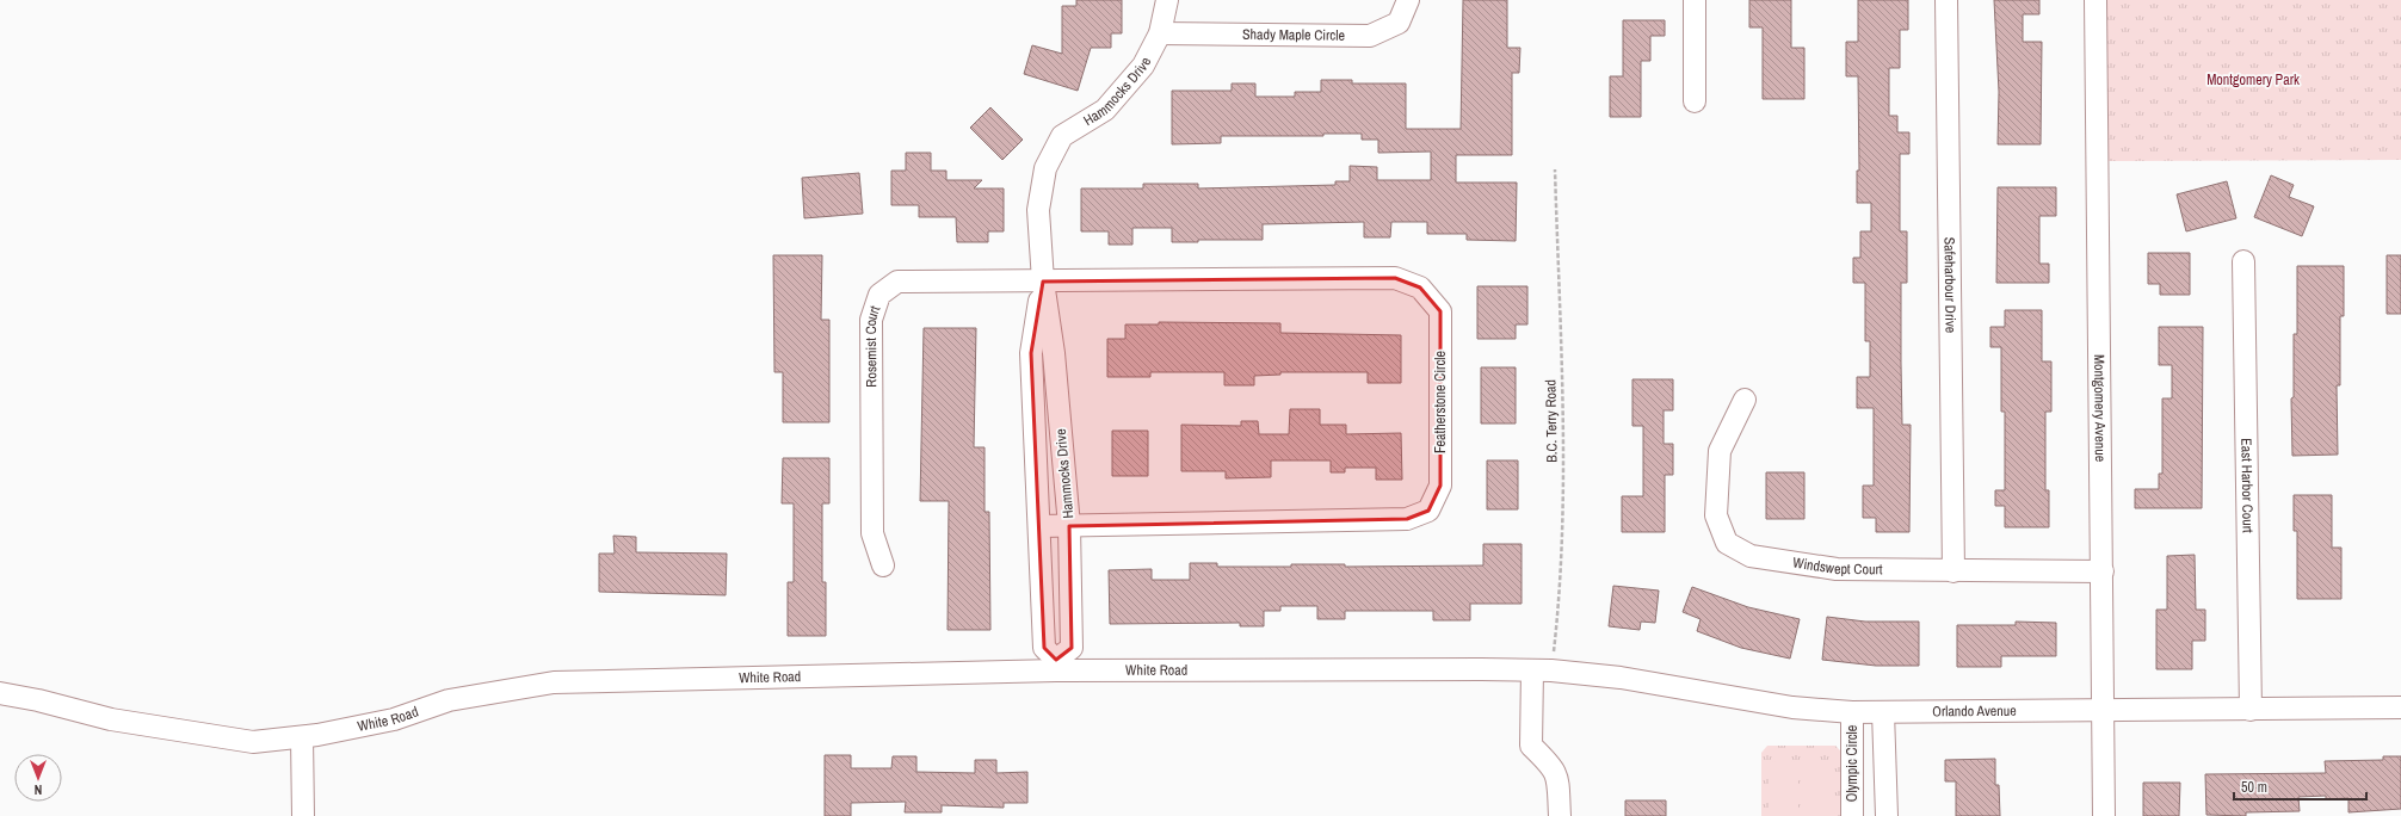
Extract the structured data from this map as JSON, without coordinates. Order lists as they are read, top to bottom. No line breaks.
{"streets":{"street":["Shady Maple Circle","Hammocks Drive","Safeharbour Drive","Rosemist Court","Featherstone Circle","Montgomery Avenue","East Harbor Court","Windswept Court","White Road","Orlando Avenue","Olympic Circle"],"path":["B.C. Terry Road"]},"crossings":[["Shady Maple Circle","Hammocks Drive"],["Hammocks Drive","Rosemist Court"],["Hammocks Drive","Featherstone Circle"],["Hammocks Drive","White Road"],["Safeharbour Drive","Windswept Court"],["Rosemist Court","Featherstone Circle"],["Montgomery Avenue","Windswept Court"],["Montgomery Avenue","Orlando Avenue"],["B.C. Terry Road","White Road"],["B.C. Terry Road","Orlando Avenue"],["East Harbor Court","Orlando Avenue"],["White Road","Orlando Avenue"],["Orlando Avenue","Olympic Circle"]],"parks":["Montgomery Park"],"scale_bar":"50 m","north":"bottom"}
